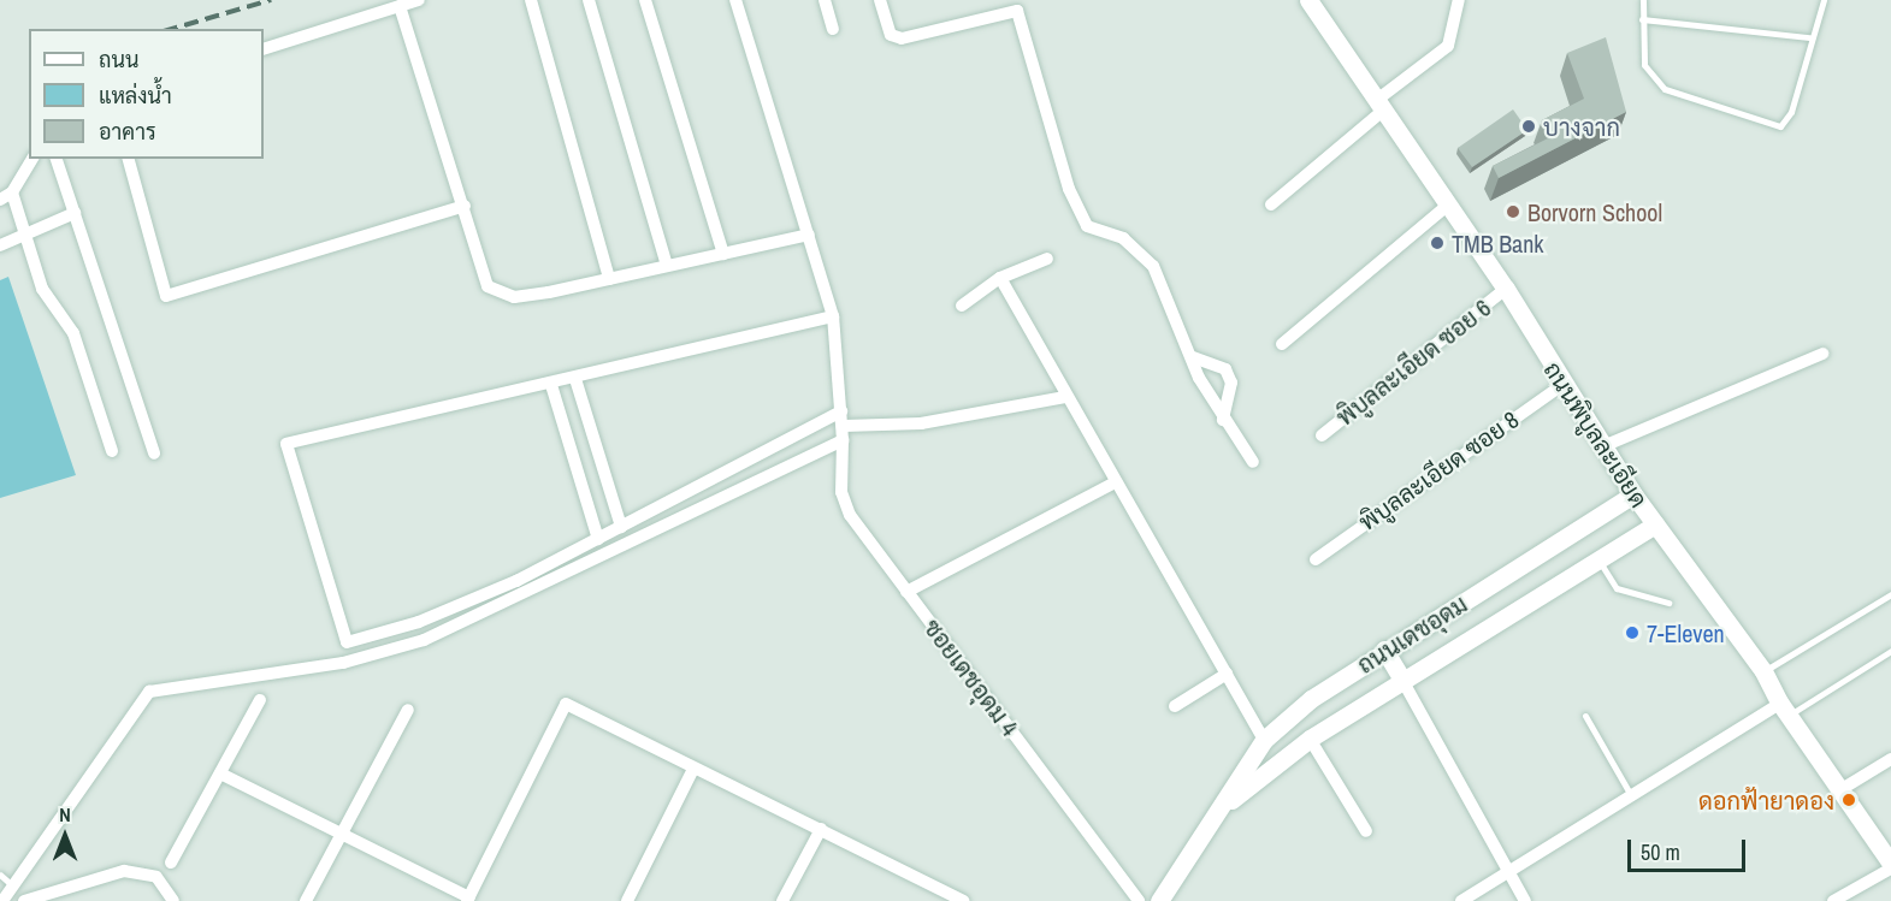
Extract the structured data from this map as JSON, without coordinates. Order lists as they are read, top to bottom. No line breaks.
{"streets":{"main road":["ถนนพิบูลละเอียด","ถนนเดชอุดม"],"street":["พิบูลละเอียด ซอย 6","พิบูลละเอียด ซอย 8","ซอยเดชอุดม 4"]},"crossings":[["พิบูลละเอียด ซอย 6","ถนนพิบูลละเอียด"],["ถนนพิบูลละเอียด","พิบูลละเอียด ซอย 8"],["ถนนพิบูลละเอียด","ถนนเดชอุดม"]],"places":["บางจาก","Borvorn School","TMB Bank","7-Eleven","ดอกฟ้ายาดอง"],"legend":["ถนน","แหล่งน้ำ","อาคาร"],"scale_bar":"50 m","north":"top"}
